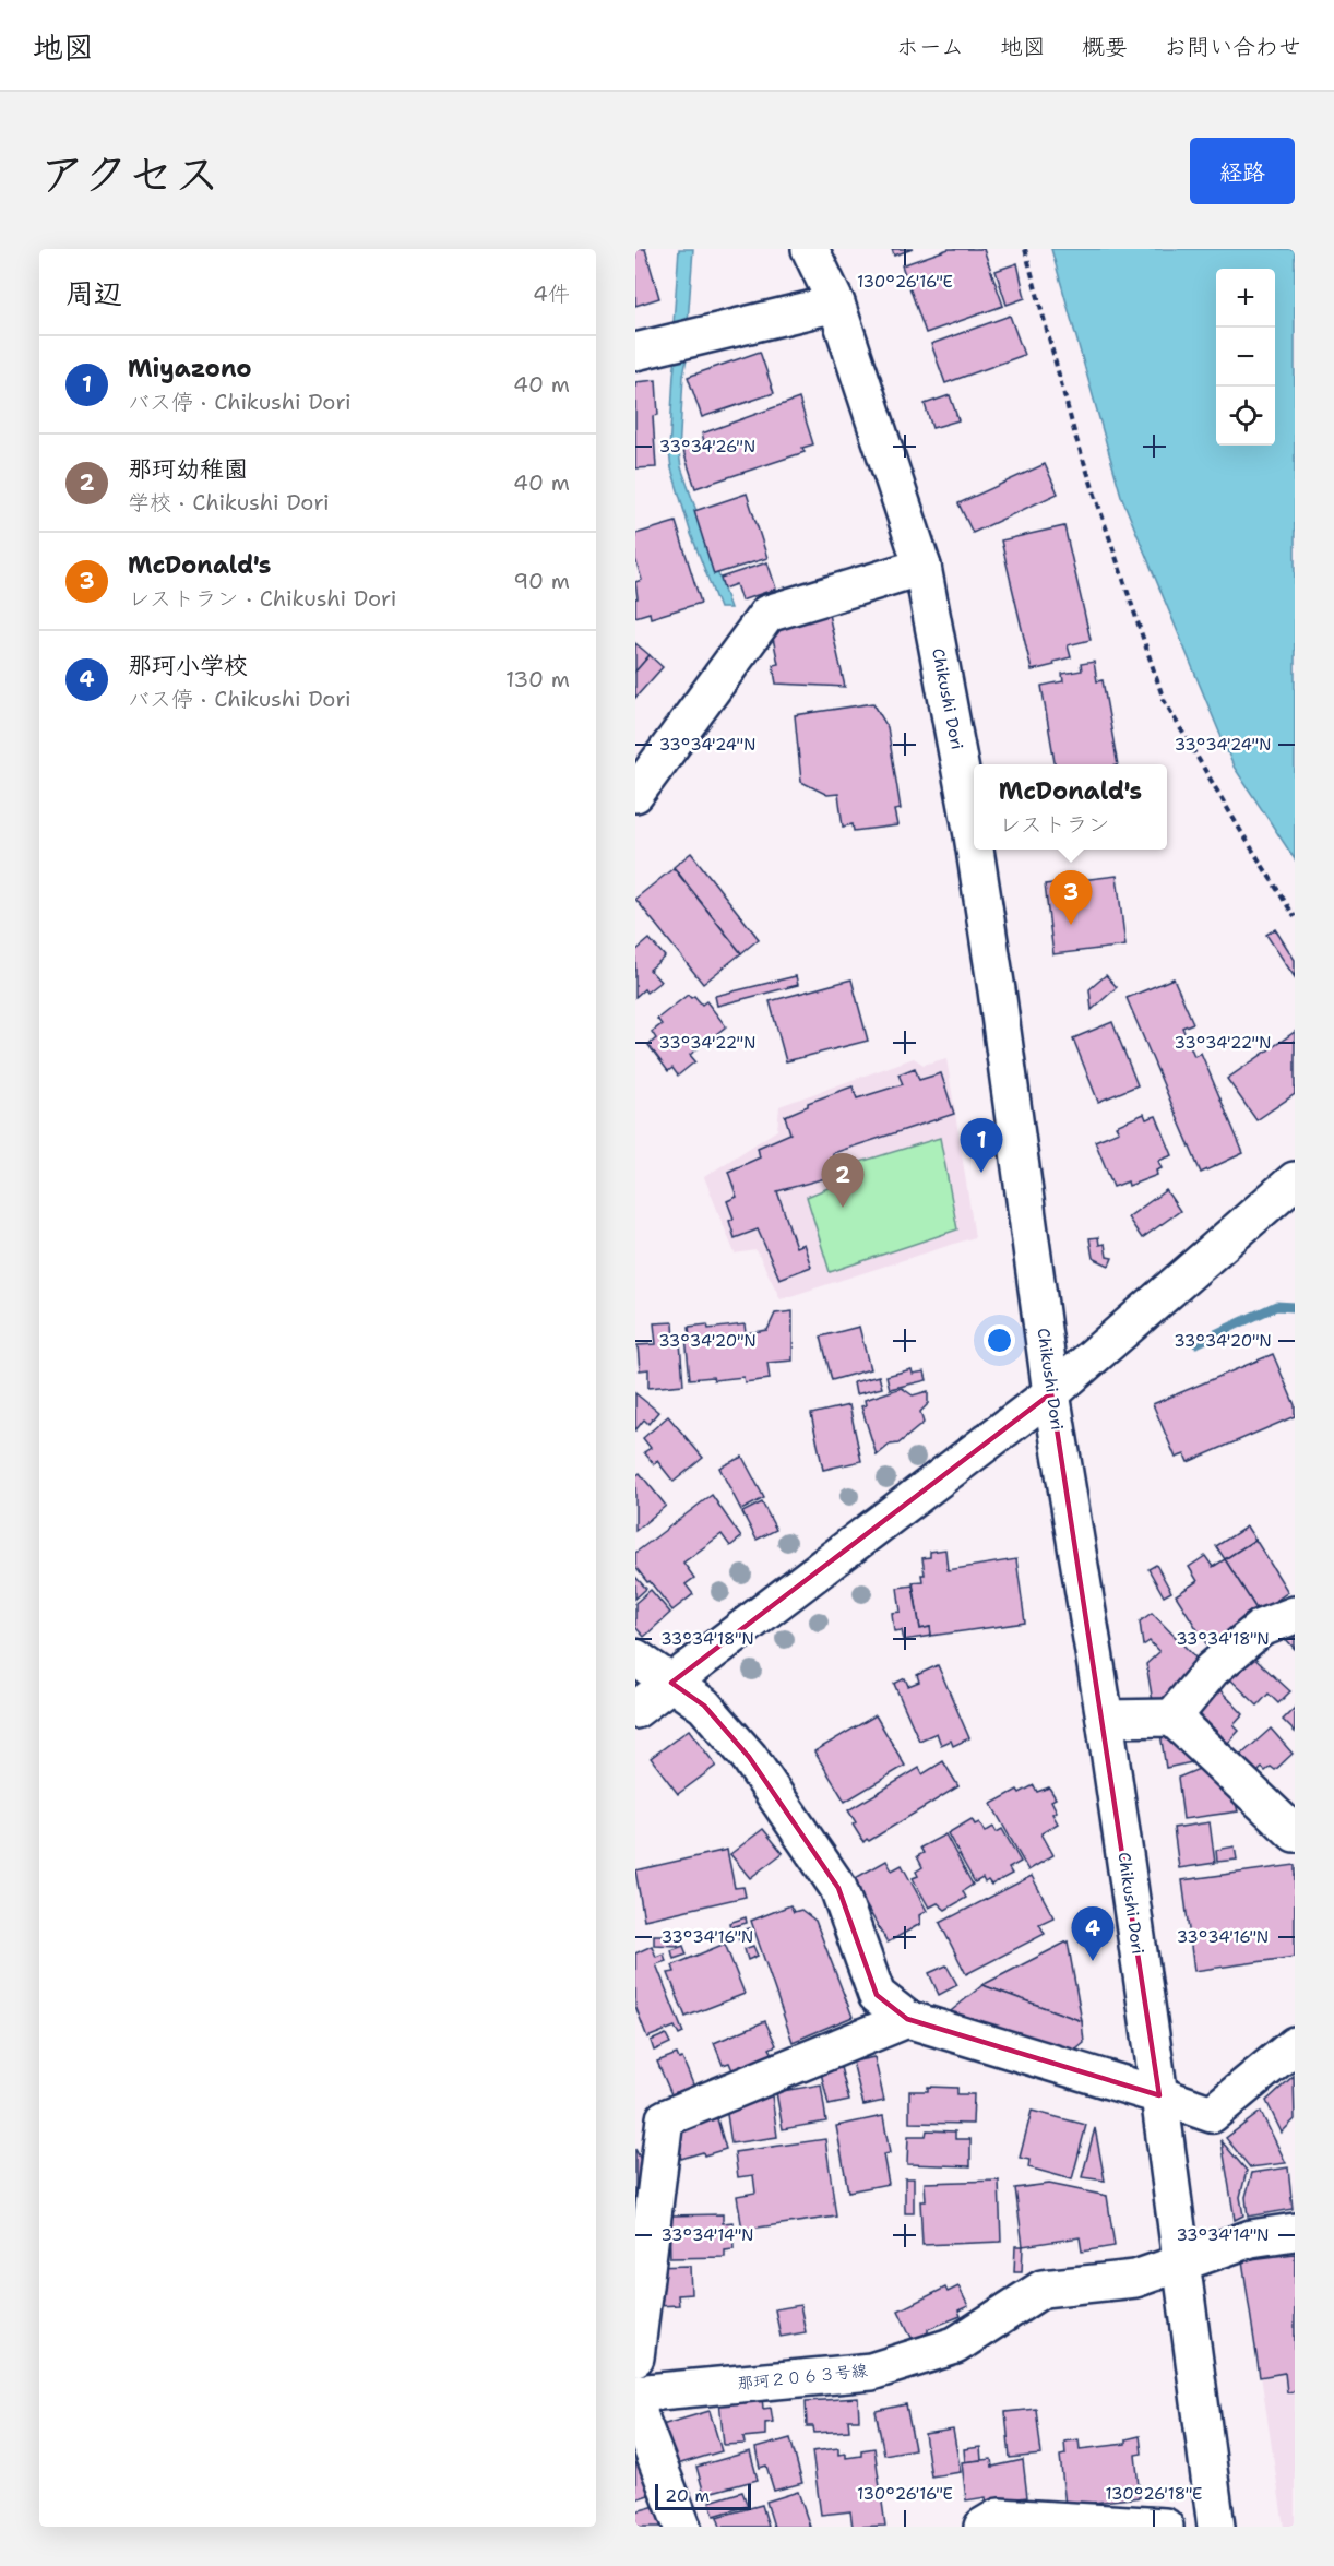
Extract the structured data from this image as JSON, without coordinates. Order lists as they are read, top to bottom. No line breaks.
{"streets":{"street":["Chikushi Dori","那珂２０６３号線"]},"crossings":[["Chikushi Dori","那珂２０６３号線"]],"scale_bar":"20 m","page":{"header":"地図","nav":["ホーム","地図","概要","お問い合わせ"],"title":"アクセス","buttons":"経路","heading":["周辺","4件"],"map_buttons":["+","−"],"list":[{"mark":"1","name":"Miyazono","note":"バス停 · Chikushi Dori","value":"40 m"},{"mark":"2","name":"那珂幼稚園","note":"学校 · Chikushi Dori","value":"40 m"},{"mark":"3","name":"McDonald's","note":"レストラン · Chikushi Dori","value":"90 m"},{"mark":"4","name":"那珂小学校","note":"バス停 · Chikushi Dori","value":"130 m"}],"popup":["McDonald's","レストラン"],"pins":["3","1","2","4"],"scale":"20 m"},"coordinates":["130°26'16\"E","33°34'26\"N","33°34'24\"N","33°34'22\"N","33°34'20\"N","33°34'18\"N","33°34'16\"N","33°34'14\"N","130°26'18\"E"]}
